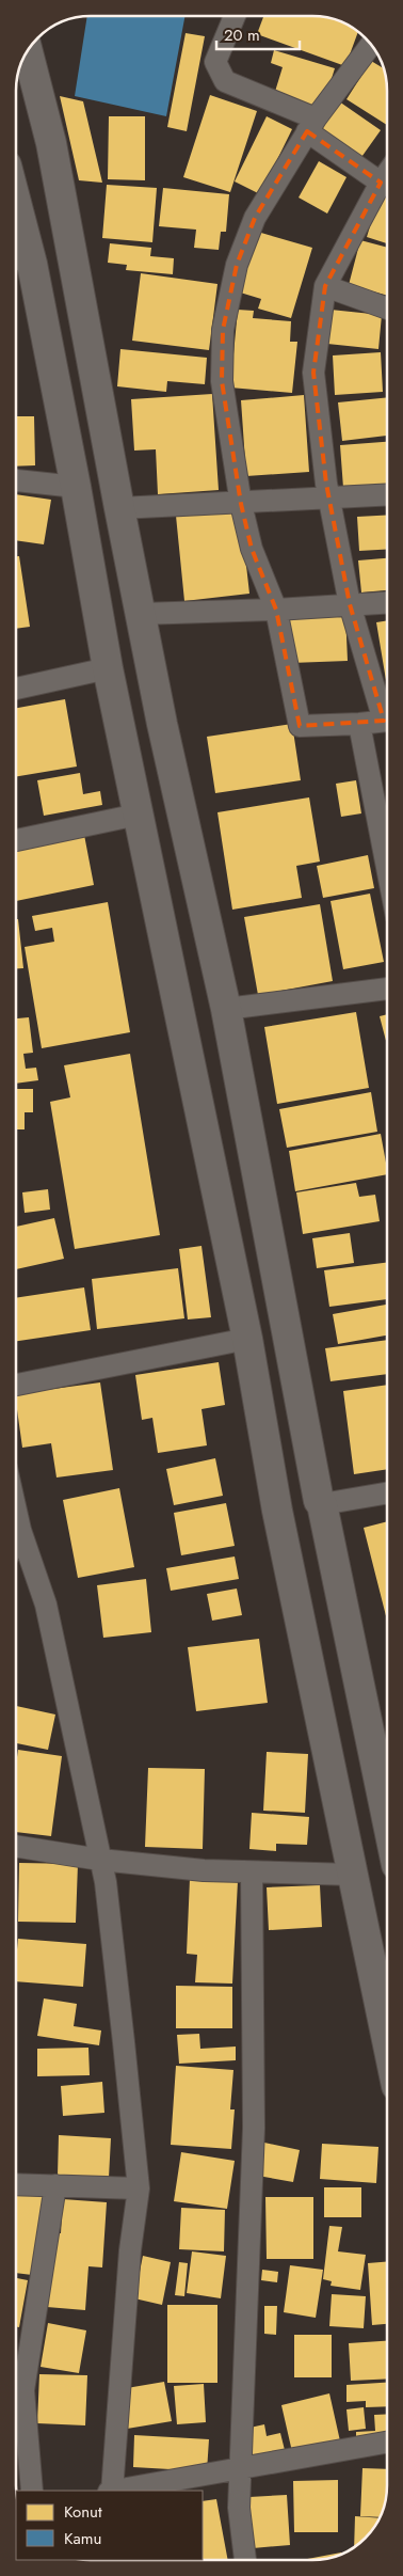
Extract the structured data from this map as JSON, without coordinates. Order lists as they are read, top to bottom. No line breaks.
{"legend":["Konut","Kamu"],"scale_bar":"20 m"}
